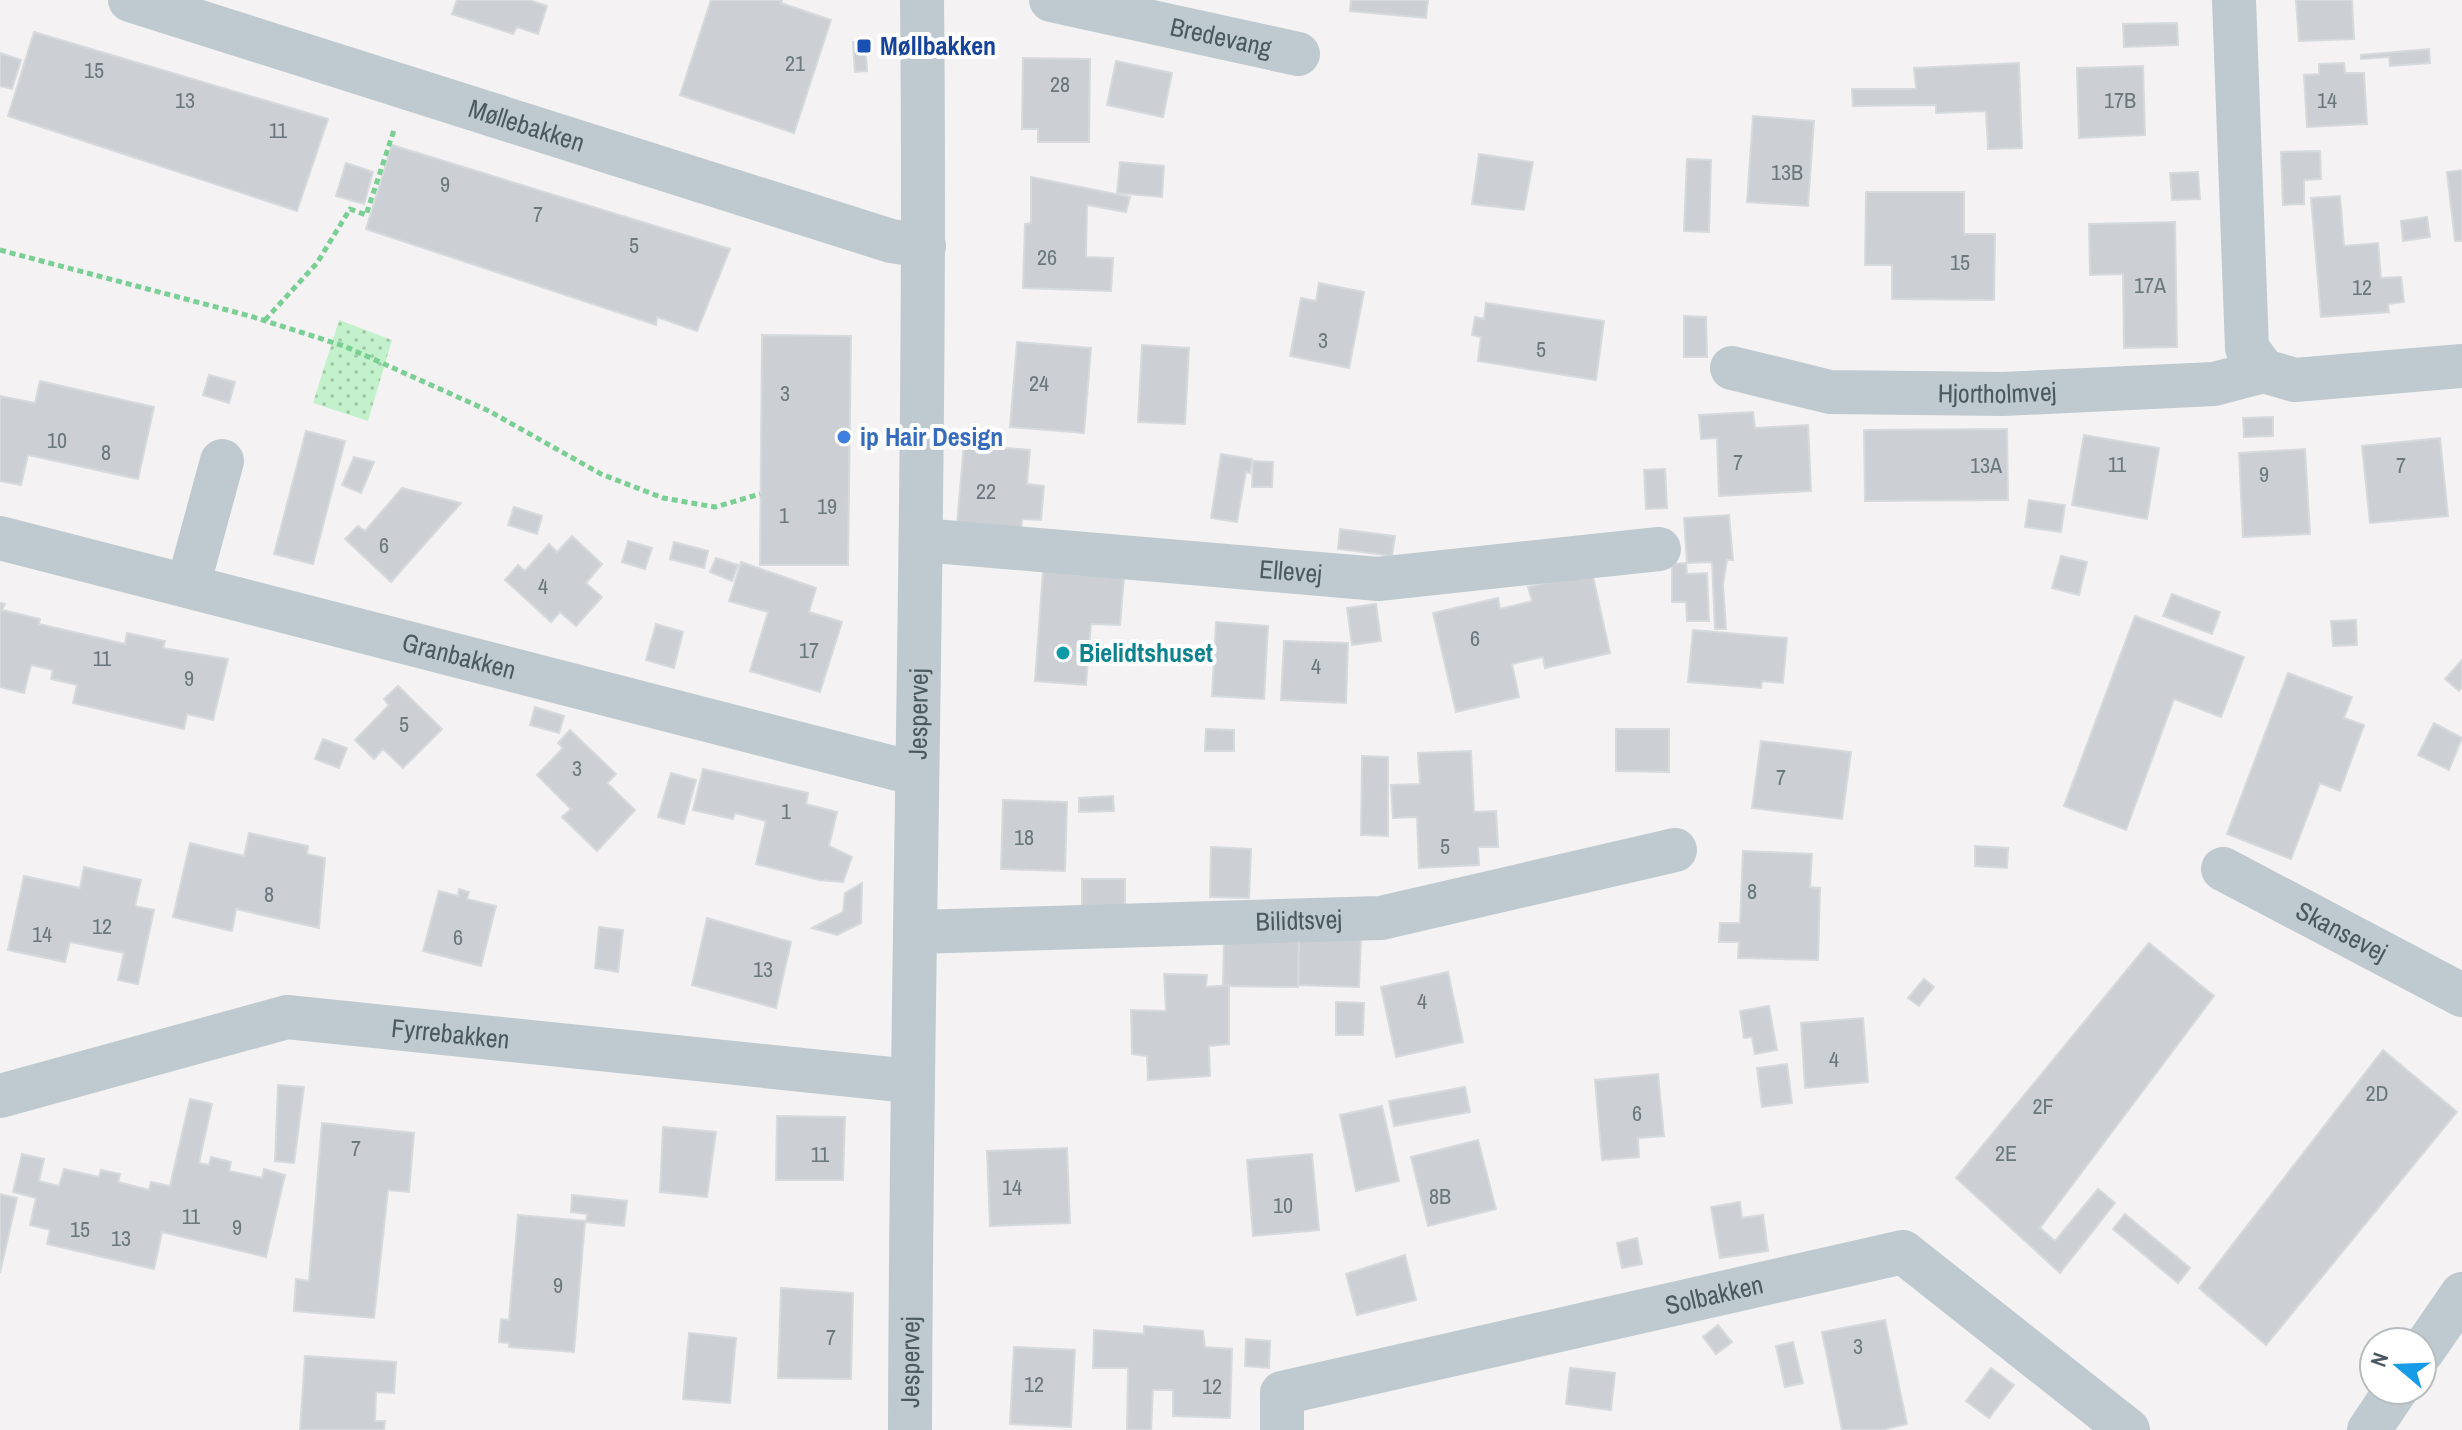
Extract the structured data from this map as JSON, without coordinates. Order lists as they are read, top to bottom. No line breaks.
{"streets":{"street":["Bredevang","Møllebakken","Hjortholmvej","Ellevej","Granbakken","Jespervej","Bilidtsvej","Skansevej","Fyrrebakken","Solbakken"]},"crossings":[["Møllebakken","Jespervej"],["Ellevej","Jespervej"],["Granbakken","Jespervej"],["Jespervej","Bilidtsvej"],["Jespervej","Fyrrebakken"]],"places":{"transit":["Møllbakken"],"other":["ip Hair Design","Bielidtshuset"]},"house_numbers":["21","15","28","13","17B","14","11","13B","9","7","5","26","15","17A","12","3","5","24","3","10","8","7","11","13A","7","9","22","19","1","6","4","6","17","11","4","9","5","3","7","1","18","5","8","8","12","14","6","13","4","4","2D","2F","6","7","2E","11","14","8B","10","11","9","15","13","9","7","3","12","12"],"north":"left"}
